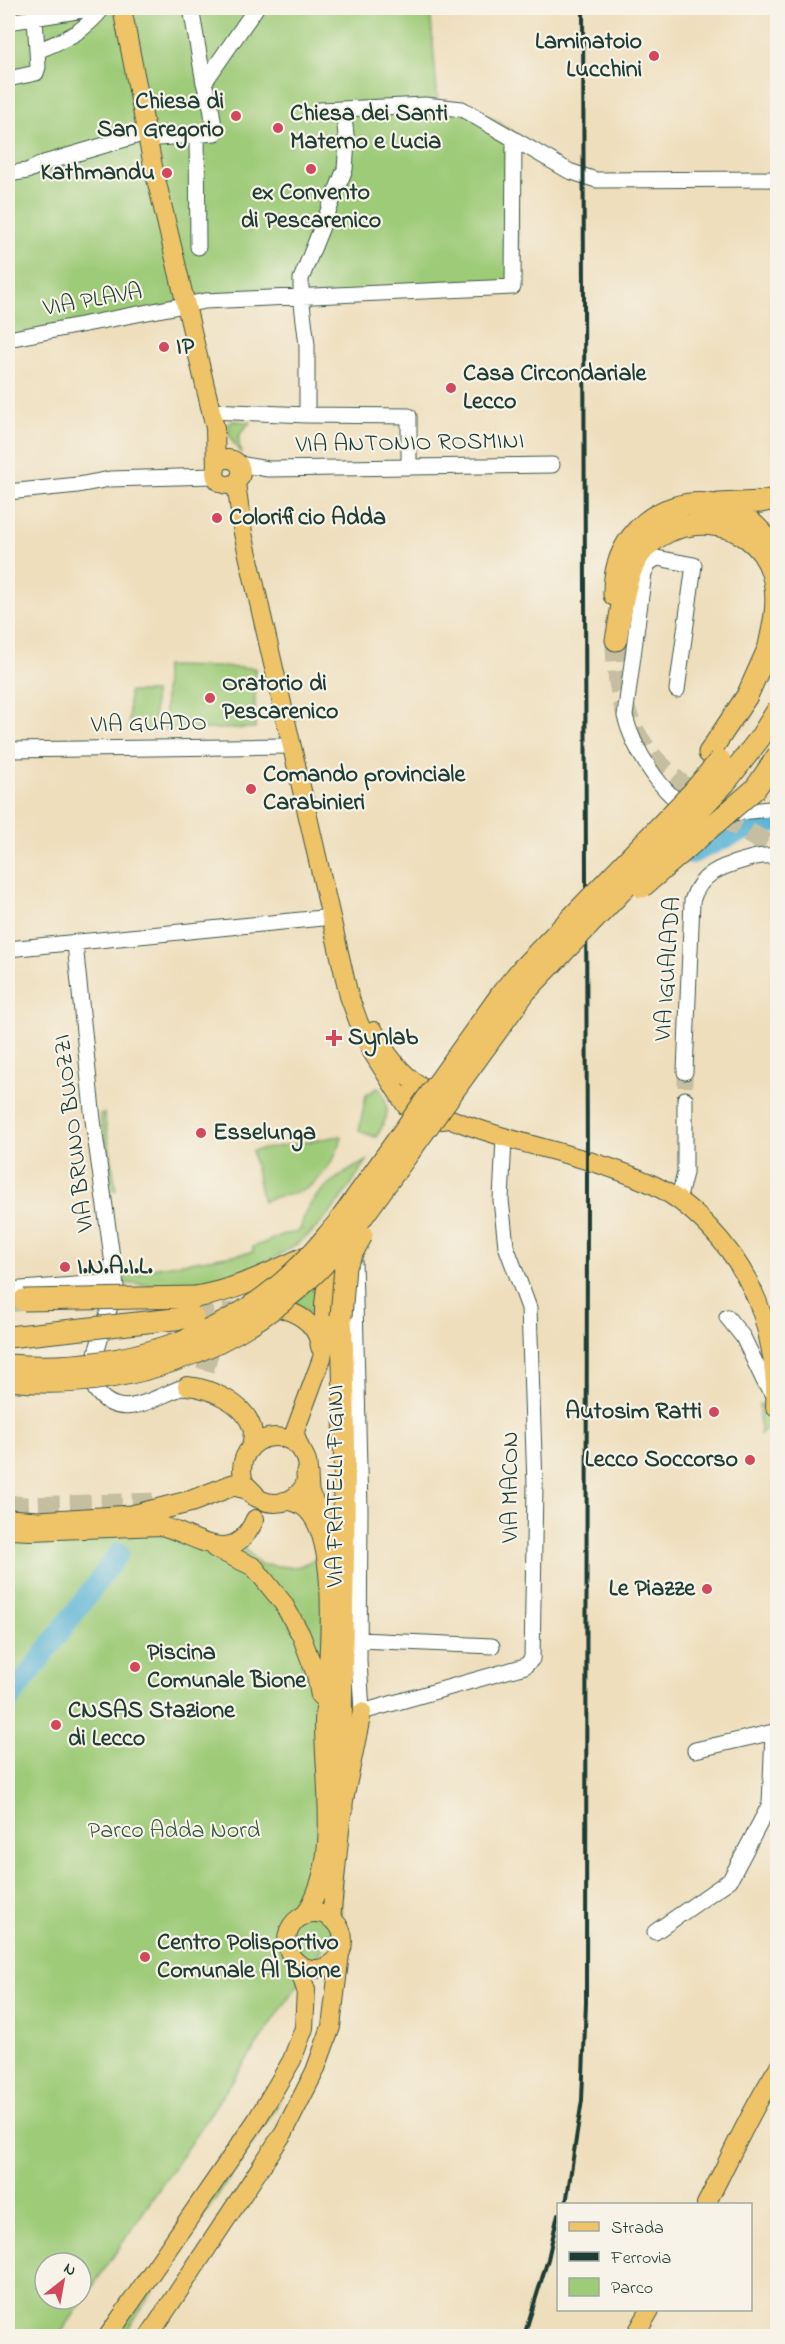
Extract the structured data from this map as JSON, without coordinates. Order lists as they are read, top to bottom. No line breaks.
{"streets":{"street":["VIA PLAVA","VIA ANTONIO ROSMINI","VIA GUADO","VIA IGUALADA","VIA BRUNO BUOZZI","VIA FRATELLI FIGINI","VIA MACON"]},"crossings":[["VIA FRATELLI FIGINI","VIA MACON"]],"parks":["Parco Adda Nord"],"places":{"other":["Laminatoio Lucchini","Chiesa di San Gregorio","Chiesa dei Santi Materno e Lucia","ex Convento di Pescarenico","Kathmandu","IP","Casa Circondariale Lecco","Colorificio Adda","Oratorio di Pescarenico","Comando provinciale Carabinieri","Esselunga","I.N.A.I.L.","Autosim Ratti","Lecco Soccorso","Le Piazze","Piscina Comunale Bione","CNSAS Stazione di Lecco","Centro Polisportivo Comunale Al Bione"],"health":["Synlab"]},"legend":["Strada","Ferrovia","Parco"],"north":"top right"}
